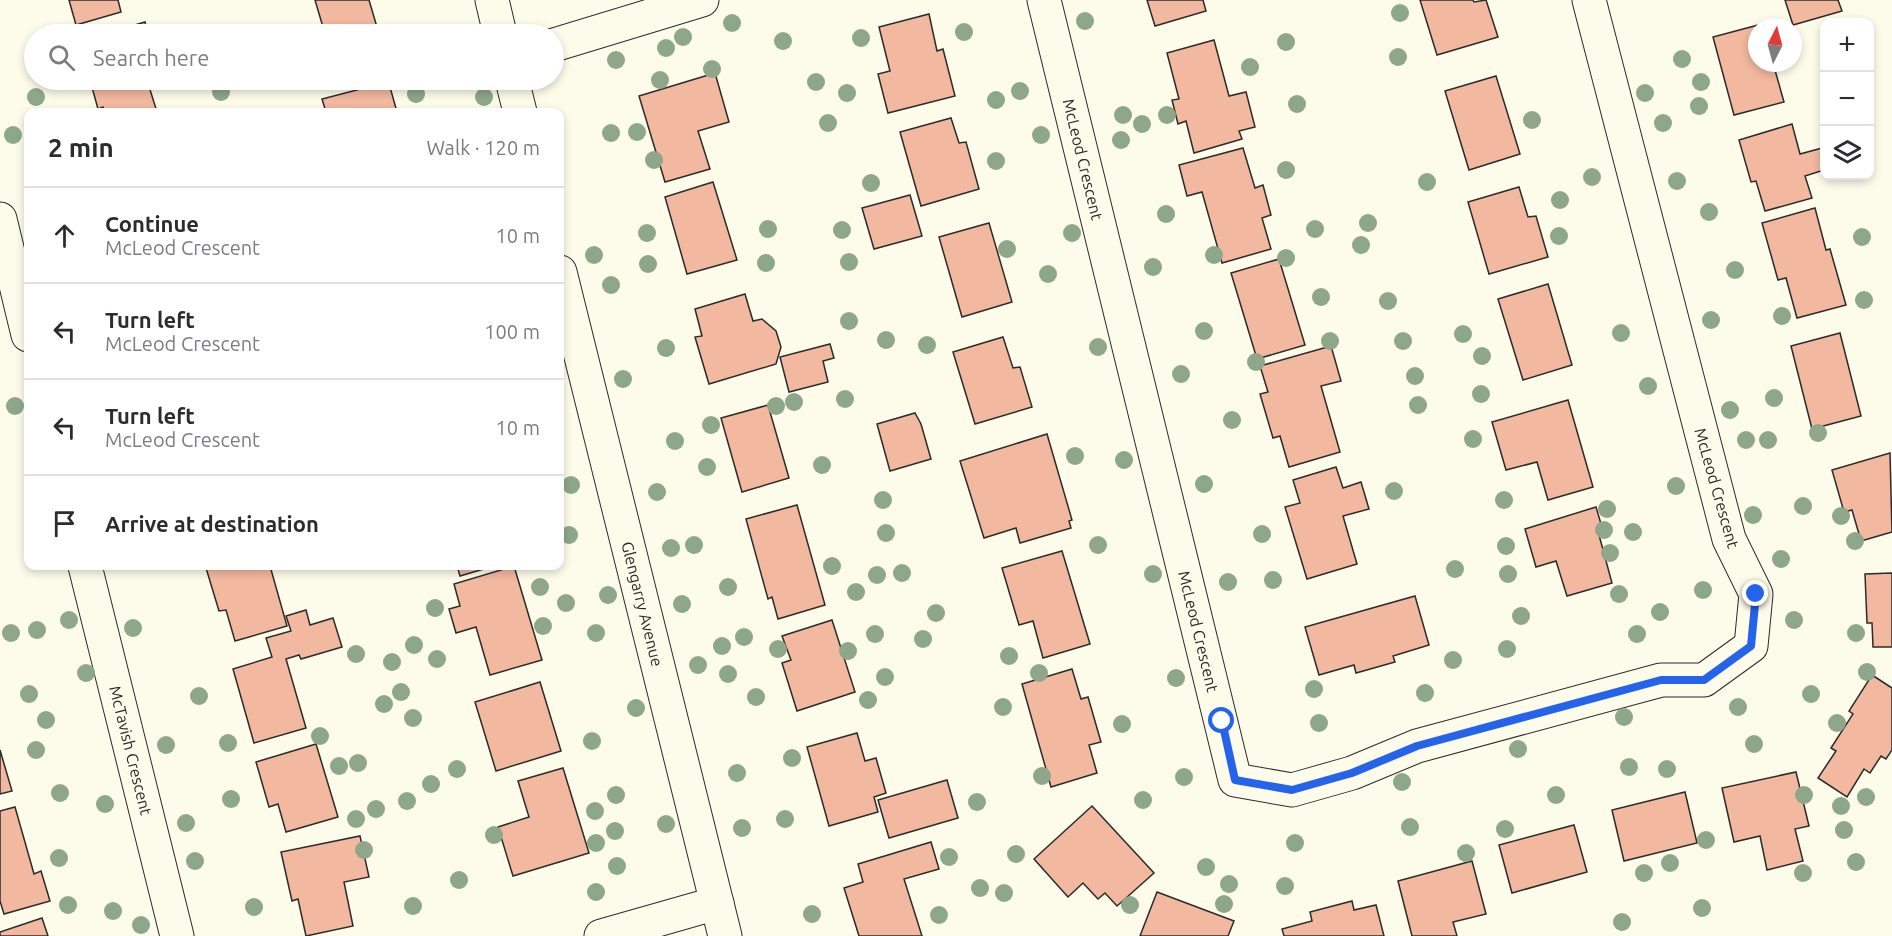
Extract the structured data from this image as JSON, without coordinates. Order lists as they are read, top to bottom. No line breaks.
{"streets":{"street":["McLeod Crescent","Glengarry Avenue","McTavish Crescent"]},"north":"top","page":{"map_buttons":["+","−"],"search":"Search here","heading":["2 min","Walk · 120 m"],"list":[["Continue","McLeod Crescent","10 m"],["Turn left","McLeod Crescent","100 m"],["Turn left","McLeod Crescent","10 m"],"Arrive at destination"]}}
